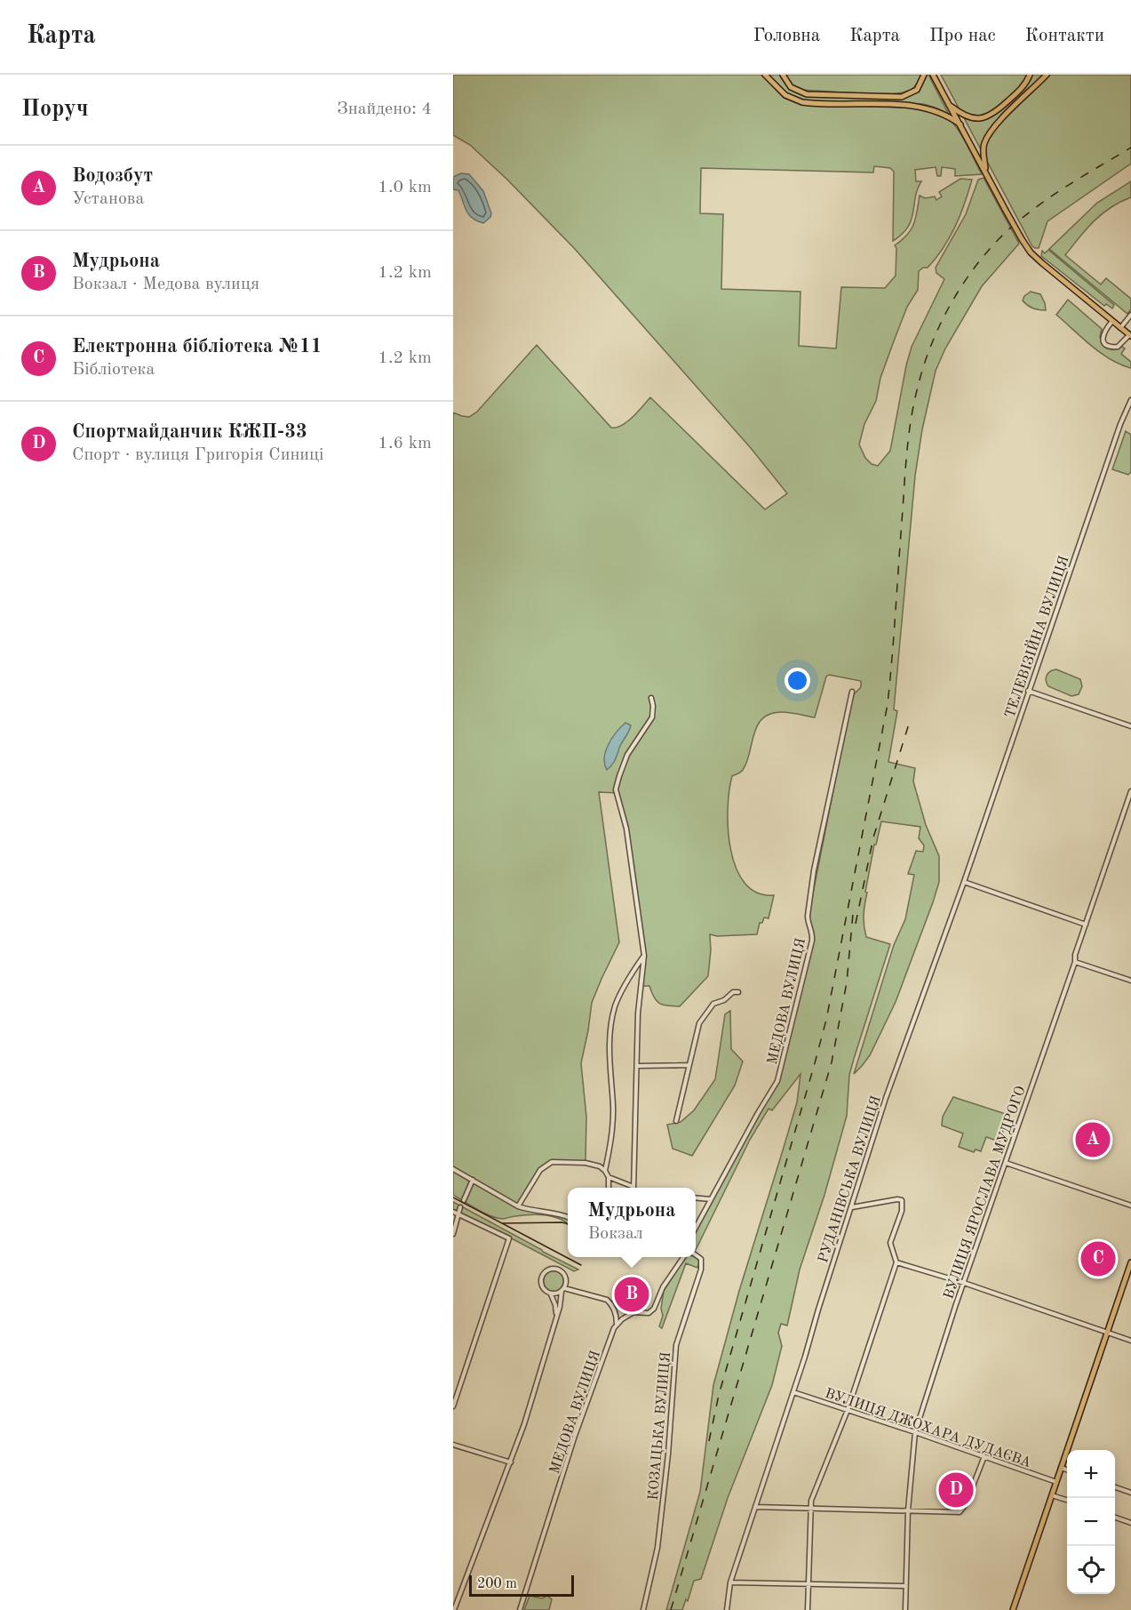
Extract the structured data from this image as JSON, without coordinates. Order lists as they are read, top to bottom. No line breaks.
{"streets":{"street":["ТЕЛЕВІЗІЙНА ВУЛИЦЯ","МЕДОВА ВУЛИЦЯ","РУДАНІВСЬКА ВУЛИЦЯ","ВУЛИЦЯ ЯРОСЛАВА МУДРОГО","КОЗАЦЬКА ВУЛИЦЯ","ВУЛИЦЯ ДЖОХАРА ДУДАЄВА"]},"crossings":[["ТЕЛЕВІЗІЙНА ВУЛИЦЯ","РУДАНІВСЬКА ВУЛИЦЯ"],["РУДАНІВСЬКА ВУЛИЦЯ","ВУЛИЦЯ ДЖОХАРА ДУДАЄВА"],["ВУЛИЦЯ ЯРОСЛАВА МУДРОГО","ВУЛИЦЯ ДЖОХАРА ДУДАЄВА"]],"scale_bar":"200 m","page":{"header":"Карта","nav":["Головна","Карта","Про нас","Контакти"],"heading":["Поруч","Знайдено: 4"],"list":[{"mark":"A","name":"Водозбут","note":"Установа","value":"1.0 km"},{"mark":"B","name":"Мудрьона","note":"Вокзал · Медова вулиця","value":"1.2 km"},{"mark":"C","name":"Електронна бібліотека №11","note":"Бібліотека","value":"1.2 km"},{"mark":"D","name":"Спортмайданчик КЖП-33","note":"Спорт · вулиця Григорія Синиці","value":"1.6 km"}],"pins":["A","C","B","D"],"popup":["Мудрьона","Вокзал"],"map_buttons":["+","−"],"scale":"200 m"}}
